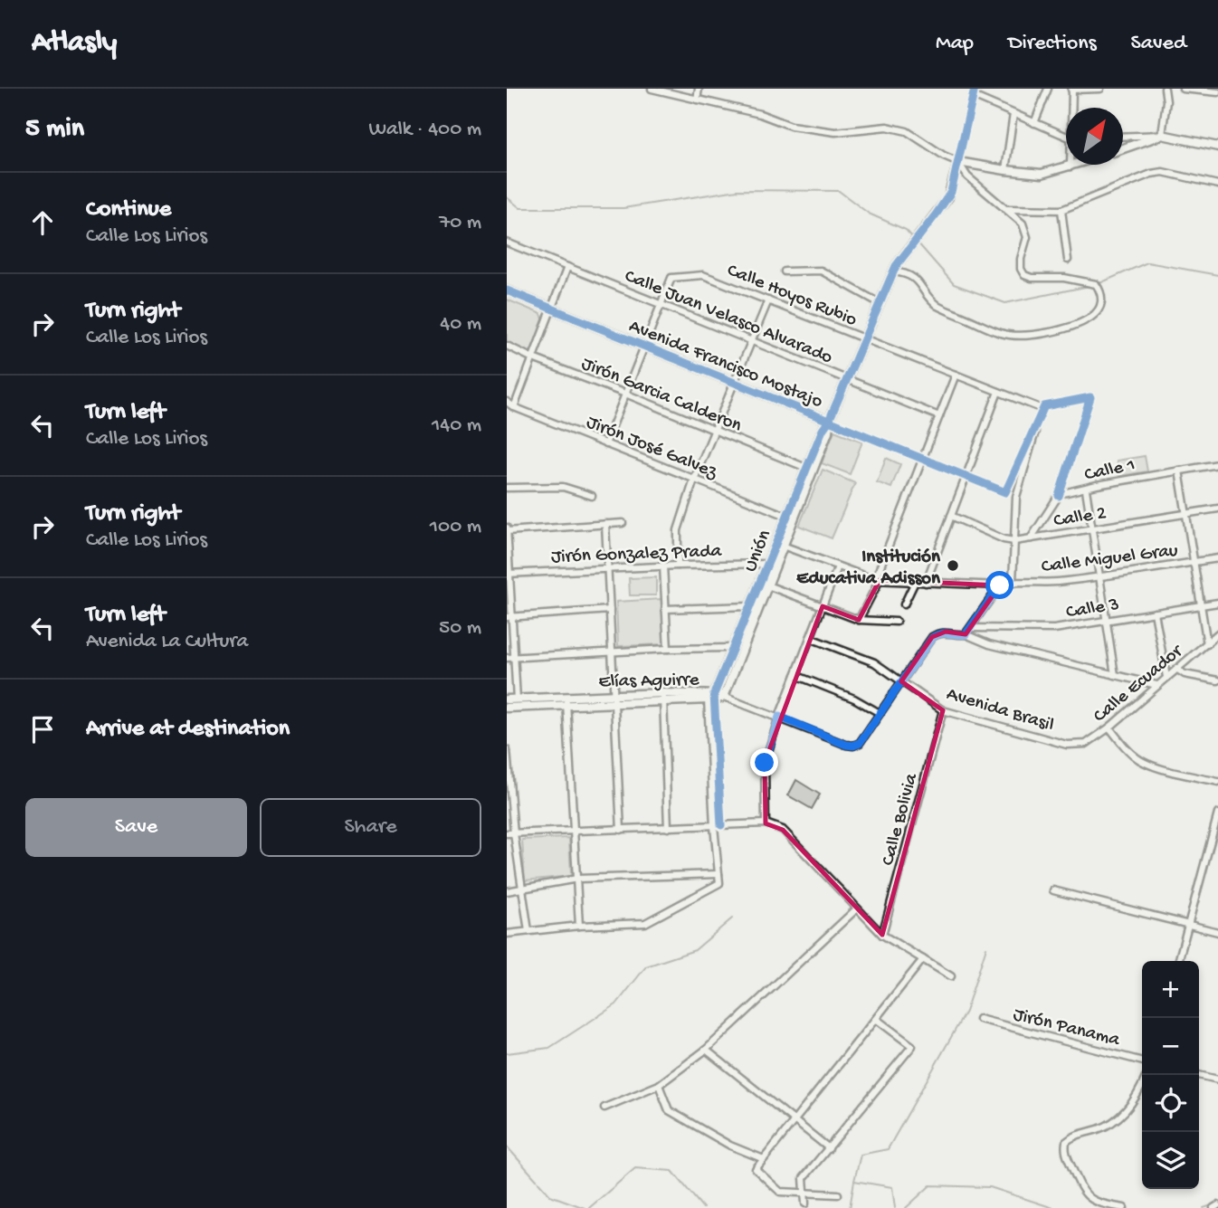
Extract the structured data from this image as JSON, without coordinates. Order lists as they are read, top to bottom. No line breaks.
{"streets":{"street":["Calle Hoyos Rubio","Calle Juan Velasco Alvarado","Avenida Francisco Mostajo","Jirón Garcia Calderon","Jirón José Galvez","Calle 1","Calle 2","Unión","Jirón Gonzalez Prada","Calle Miguel Grau","Calle 3","Elías Aguirre","Calle Ecuador","Avenida Brasil","Calle Bolivia","Jirón Panama"]},"crossings":[["Calle Hoyos Rubio","Calle Juan Velasco Alvarado"],["Calle Hoyos Rubio","Avenida Francisco Mostajo"],["Avenida Francisco Mostajo","Unión"],["Jirón Garcia Calderon","Unión"],["Jirón José Galvez","Unión"],["Unión","Jirón Gonzalez Prada"],["Unión","Calle Miguel Grau"],["Unión","Elías Aguirre"],["Calle Ecuador","Avenida Brasil"],["Avenida Brasil","Calle Bolivia"]],"places":["Institución Educativa Adisson"],"north":"top right","page":{"header":"Atlasly","nav":["Map","Directions","Saved"],"heading":["5 min","Walk · 400 m"],"list":[["Continue","Calle Los Lirios","70 m"],["Turn right","Calle Los Lirios","40 m"],["Turn left","Calle Los Lirios","140 m"],["Turn right","Calle Los Lirios","100 m"],["Turn left","Avenida La Cultura","50 m"],"Arrive at destination"],"buttons":["Save","Share"],"map_buttons":["+","−"]}}
